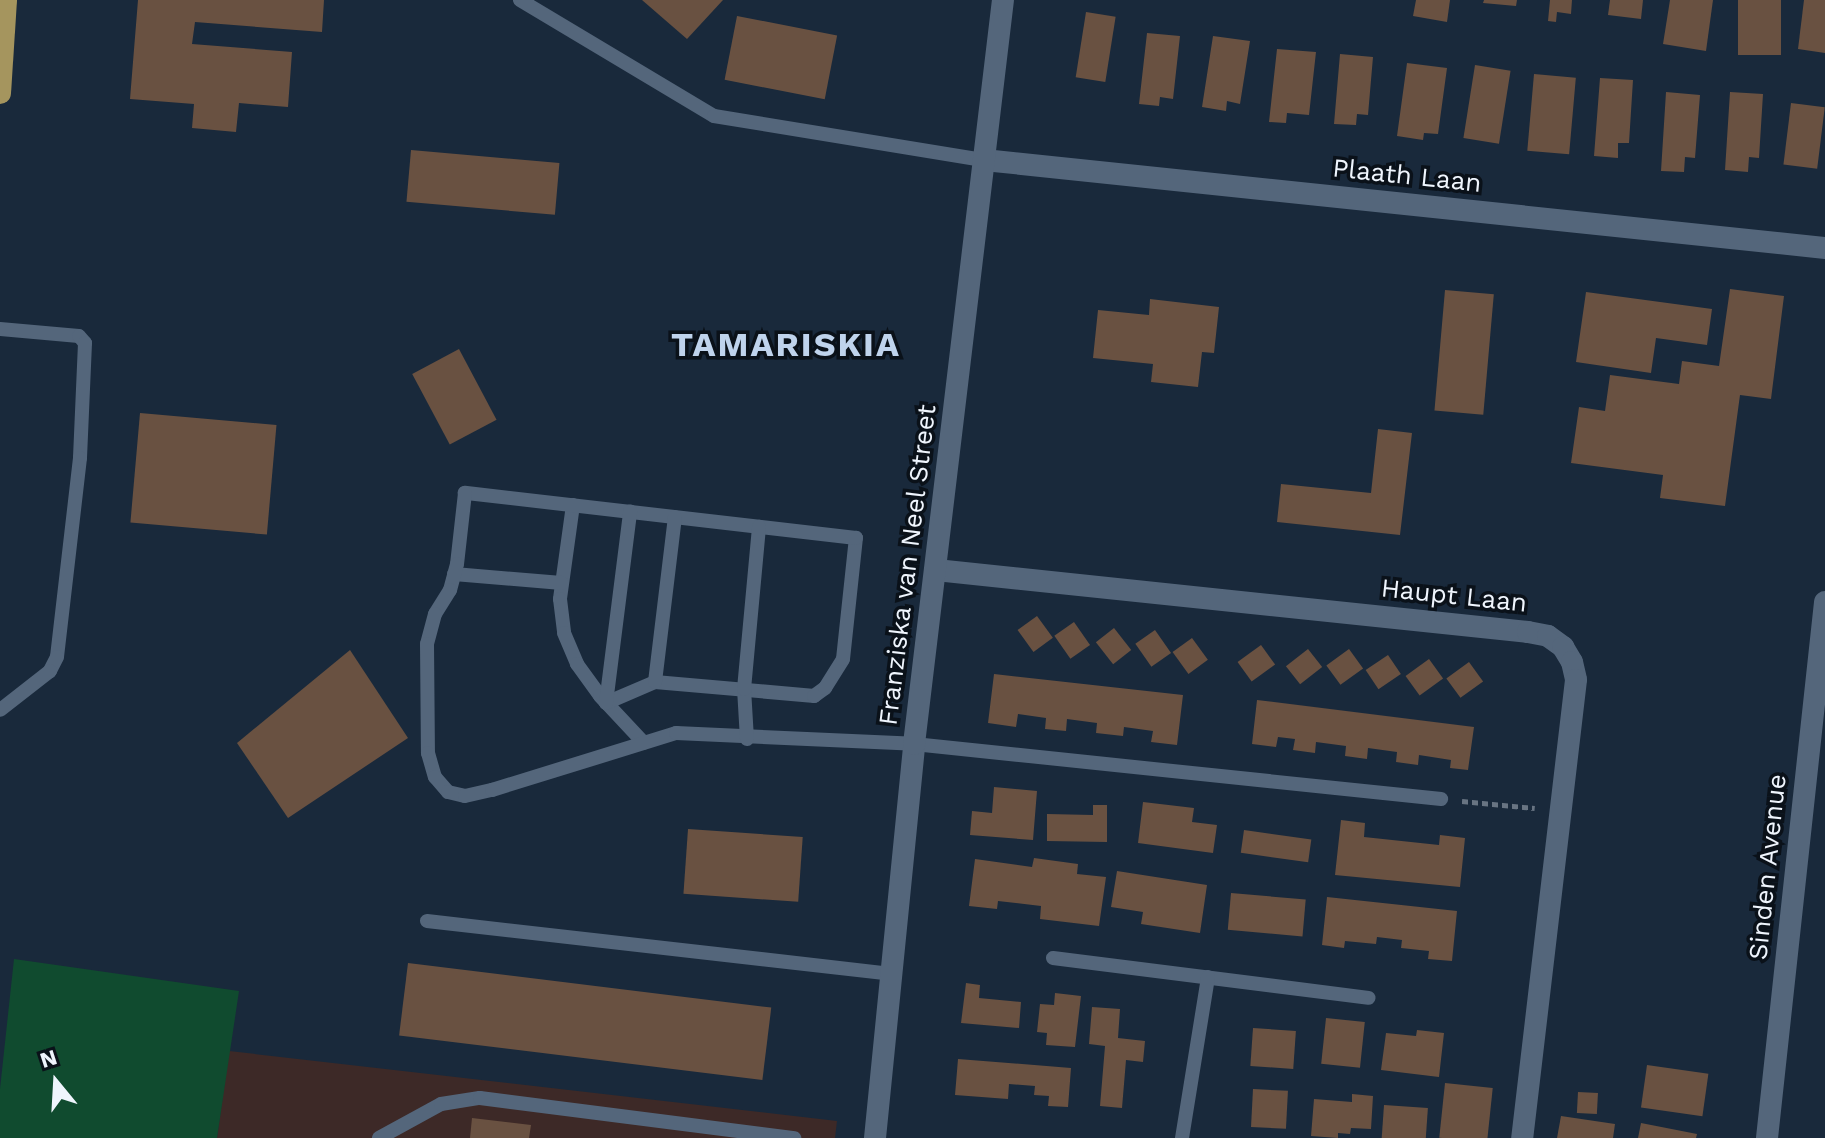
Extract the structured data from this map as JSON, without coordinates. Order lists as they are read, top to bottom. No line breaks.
{"streets":{"street":["Plaath Laan","Franziska van Neel Street","Haupt Laan","Sinden Avenue"]},"crossings":[["Plaath Laan","Franziska van Neel Street"],["Franziska van Neel Street","Haupt Laan"]],"districts":["TAMARISKIA"],"north":"top"}
